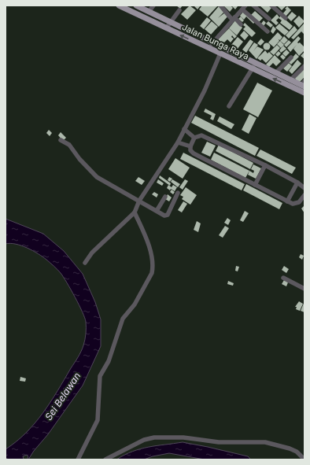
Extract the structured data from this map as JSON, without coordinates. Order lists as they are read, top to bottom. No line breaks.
{"streets":{"main road":["Jalan Bunga Raya"]},"water":["Sei Belawan"]}
